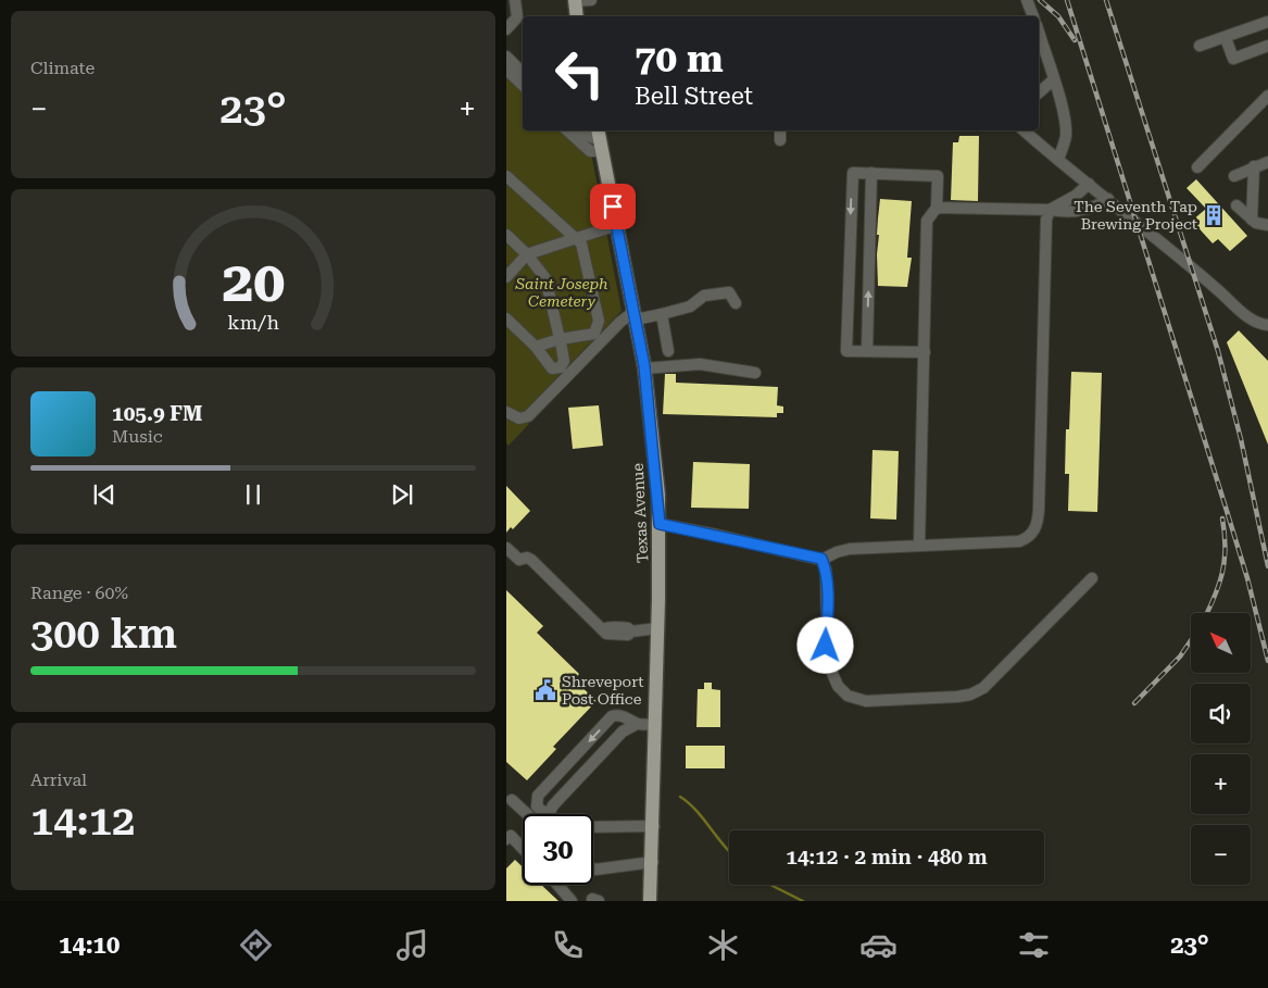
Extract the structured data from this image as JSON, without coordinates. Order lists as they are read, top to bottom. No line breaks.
{"streets":{"main road":["Texas Avenue"]},"parks":["Saint Joseph Cemetery"],"places":{"building":["The Seventh Tap Brewing Project"],"public building":["Shreveport Post Office"]},"north":"top left","page":{"tile":["Climate",["Range · 60%","300 km"],["Arrival","14:12"]],"turn":["70 m","Bell Street"],"heat":["−","23°","+"],"song":["105.9 FM","Music"],"map_buttons":["+","−"],"limit":"30","trip":"14:12 · 2 min · 480 m","tabs":["14:10","23°"],"gauge":["20","km/h"]}}
